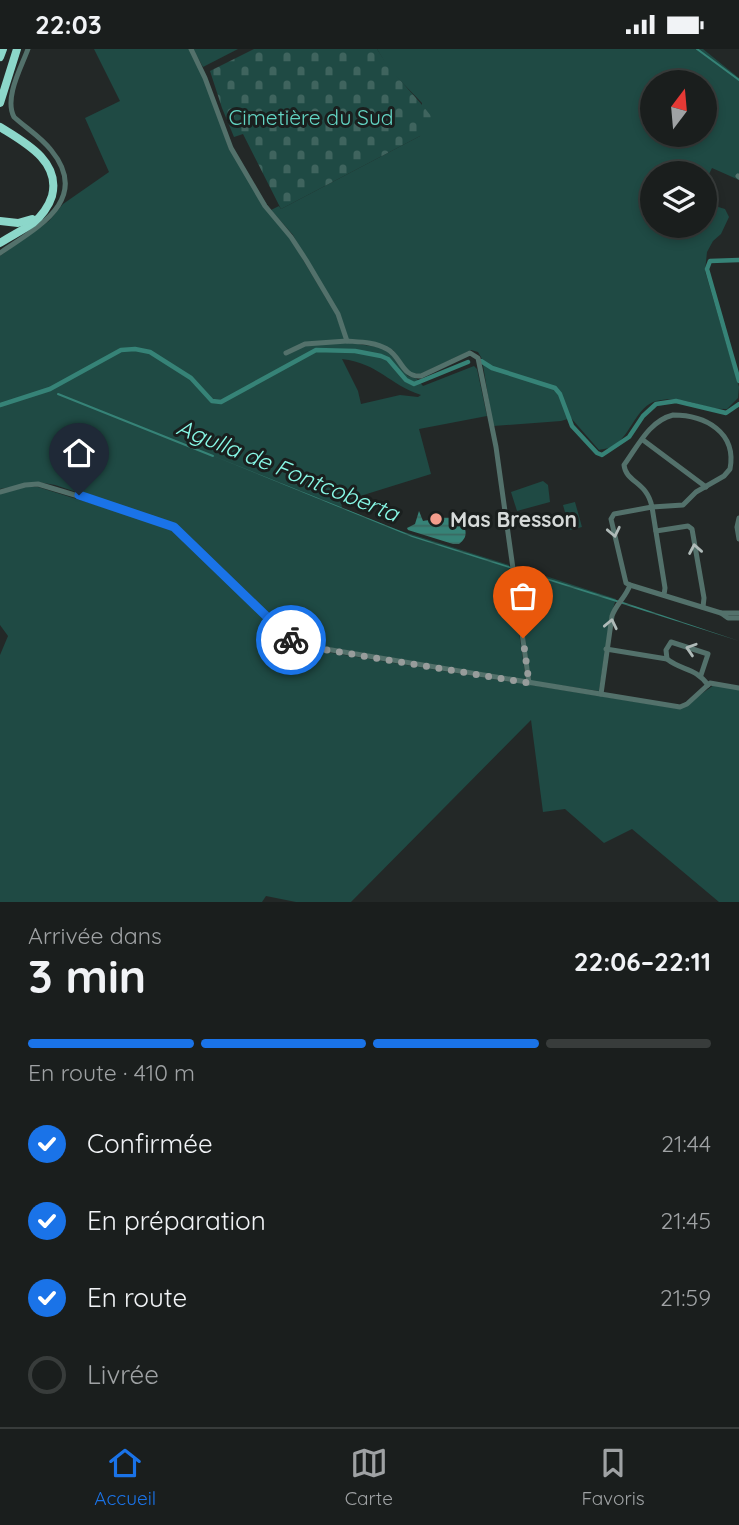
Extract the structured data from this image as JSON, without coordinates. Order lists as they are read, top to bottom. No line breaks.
{"water":["Agulla de Fontcoberta"],"parks":["Cimetière du Sud"],"places":["Mas Bresson"],"north":"top","page":{"status":"22:03","heading":["3 min","Arrivée dans","22:06–22:11"],"bar":"En route · 410 m","list":[["Confirmée","21:44"],["En préparation","21:45"],["En route","21:59"],"Livrée"],"tabs":["Accueil","Carte","Favoris"]}}
